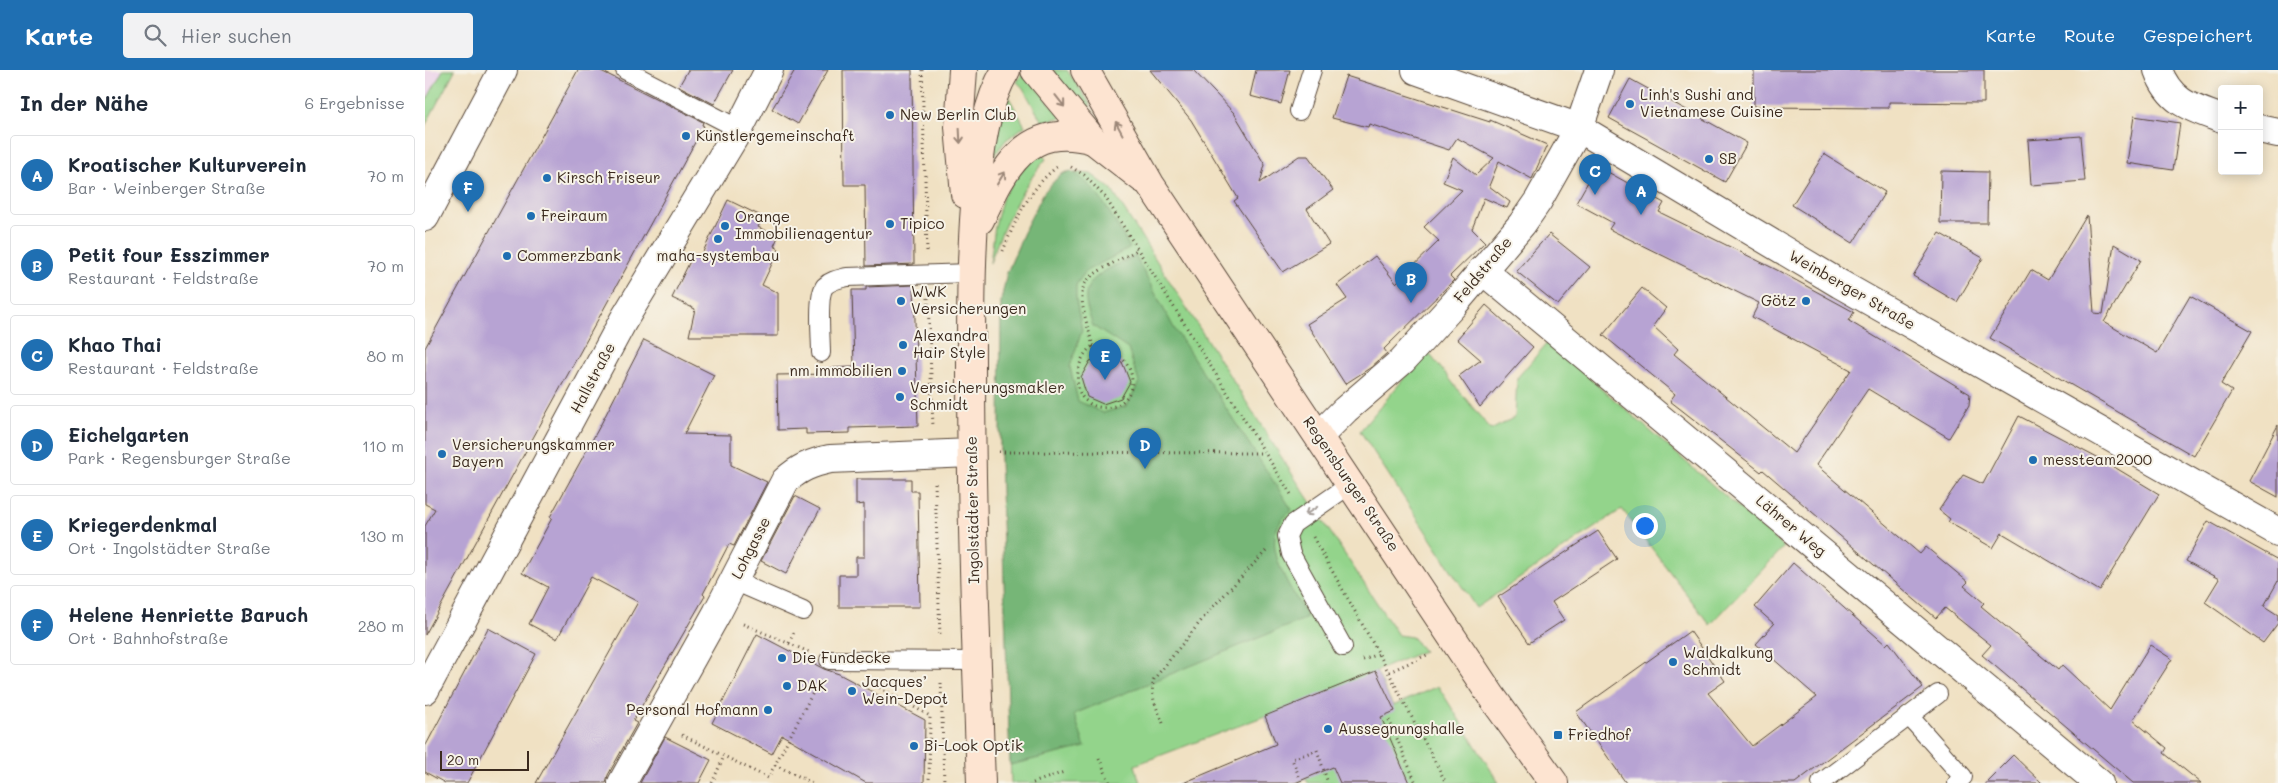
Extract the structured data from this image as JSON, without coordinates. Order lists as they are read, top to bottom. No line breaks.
{"streets":{"street":["Feldstraße","Weinberger Straße","Hallstraße","Regensburger Straße","Ingolstädter Straße","Lährer Weg","Lohgasse"]},"crossings":[["Feldstraße","Weinberger Straße"],["Feldstraße","Regensburger Straße"],["Feldstraße","Lährer Weg"],["Ingolstädter Straße","Lohgasse"]],"places":{"other":["Linh's Sushi and Vietnamese Cuisine","New Berlin Club","Künstlergemeinschaft","SB","Kirsch Friseur","Freiraum","Tipico","Orange Immobilienagentur","maha-systembau","Commerzbank","WWK Versicherungen","Götz","Alexandra Hair Style","nm immobilien","Versicherungsmakler Schmidt","Versicherungskammer Bayern","messteam2000","Die Fundecke","Waldkalkung Schmidt","DAK","Jacques’ Wein-Depot","Personal Hofmann","Aussegnungshalle","Bi-Look Optik"],"transit":["Friedhof"]},"scale_bar":"20 m","page":{"header":"Karte","search":"Hier suchen","nav":["Karte","Route","Gespeichert"],"heading":["In der Nähe","6 Ergebnisse"],"map_buttons":["+","−"],"list":[{"mark":"A","name":"Kroatischer Kulturverein","note":"Bar · Weinberger Straße","value":"70 m"},{"mark":"B","name":"Petit four Esszimmer","note":"Restaurant · Feldstraße","value":"70 m"},{"mark":"C","name":"Khao Thai","note":"Restaurant · Feldstraße","value":"80 m"},{"mark":"D","name":"Eichelgarten","note":"Park · Regensburger Straße","value":"110 m"},{"mark":"E","name":"Kriegerdenkmal","note":"Ort · Ingolstädter Straße","value":"130 m"},{"mark":"F","name":"Helene Henriette Baruch","note":"Ort · Bahnhofstraße","value":"280 m"}],"pins":["C","F","A","B","E","D"],"scale":"20 m"}}
